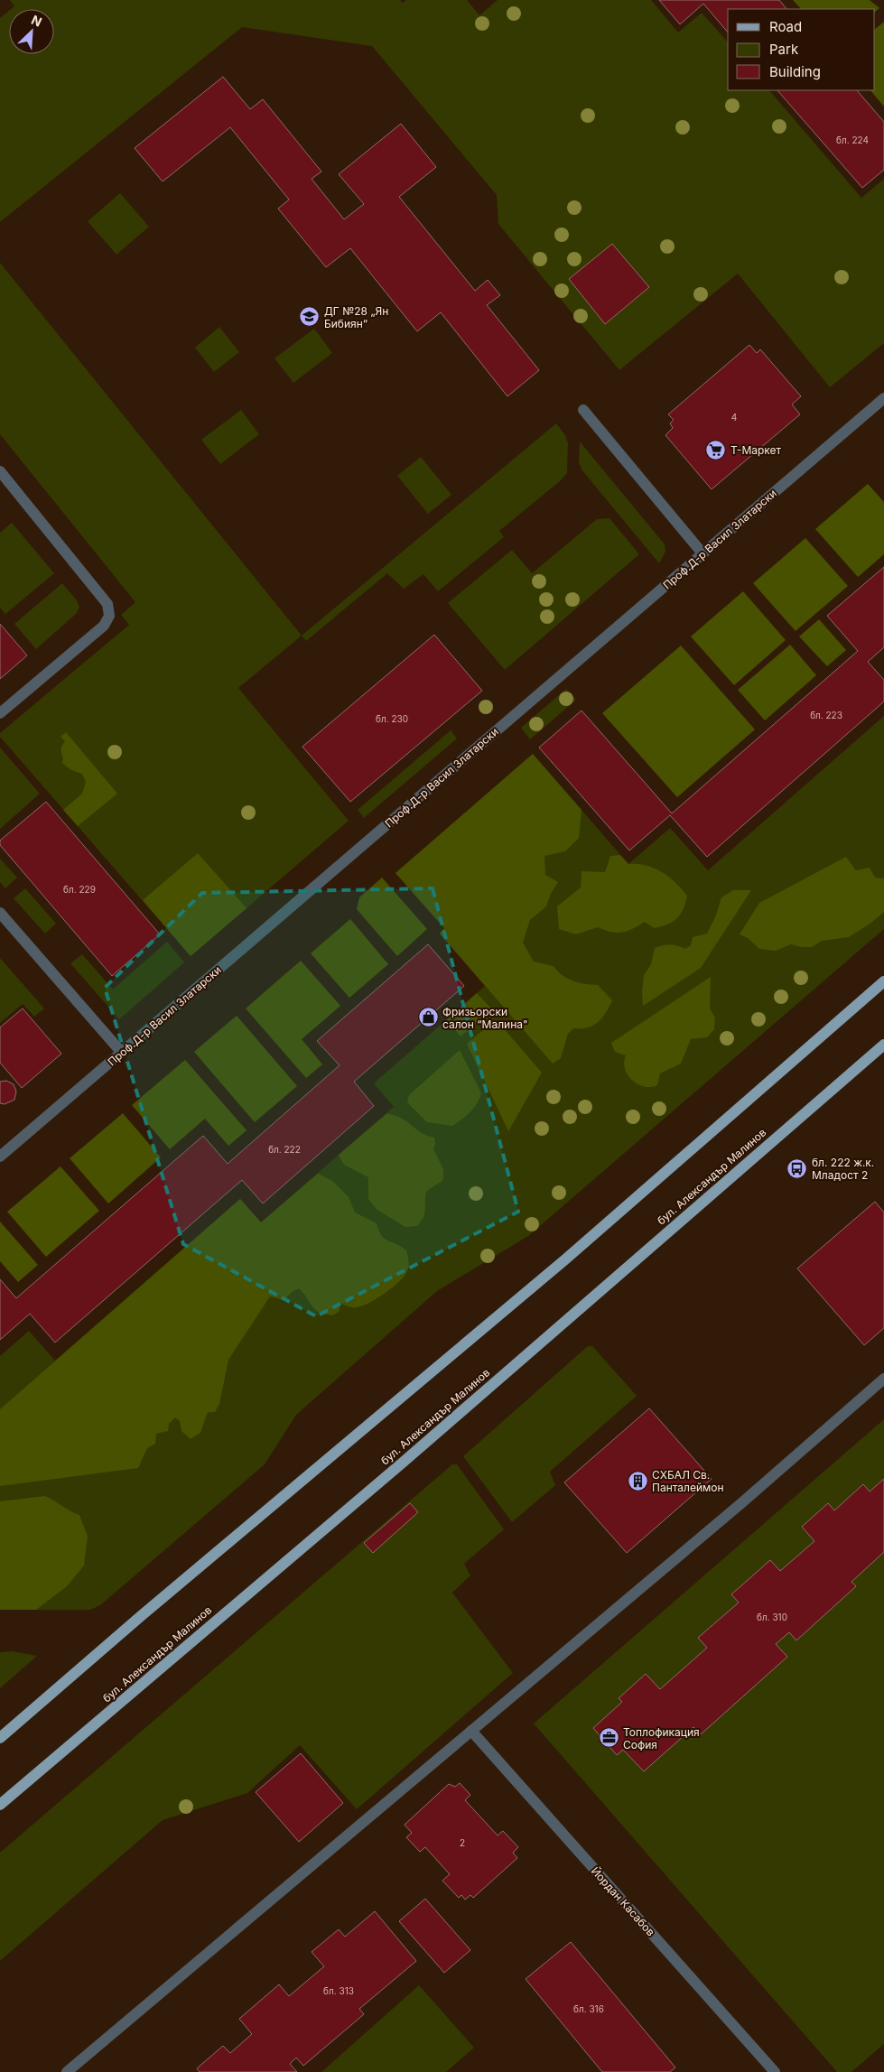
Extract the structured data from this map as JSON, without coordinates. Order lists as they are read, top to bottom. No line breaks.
{"streets":{"main road":["бул. Александър Малинов"],"street":["Проф.Д-р Васил Златарски","Йордан Касабов"]},"places":{"school or university":["ДГ №28 „Ян Бибиян“"],"supermarket":["Т-Маркет"],"shop":["Фризьорски салон “Малина\""],"bus stop":["бл. 222 ж.к. Младост 2"],"building":["СХБАЛ Св. Панталеймон"],"office":["Топлофикация София"]},"house_numbers":["бл. 224","4","бл. 223","бл. 230","бл. 229","бл. 222","бл. 310","2","бл. 313","бл. 316"],"legend":["Road","Park","Building"],"north":"top right"}
